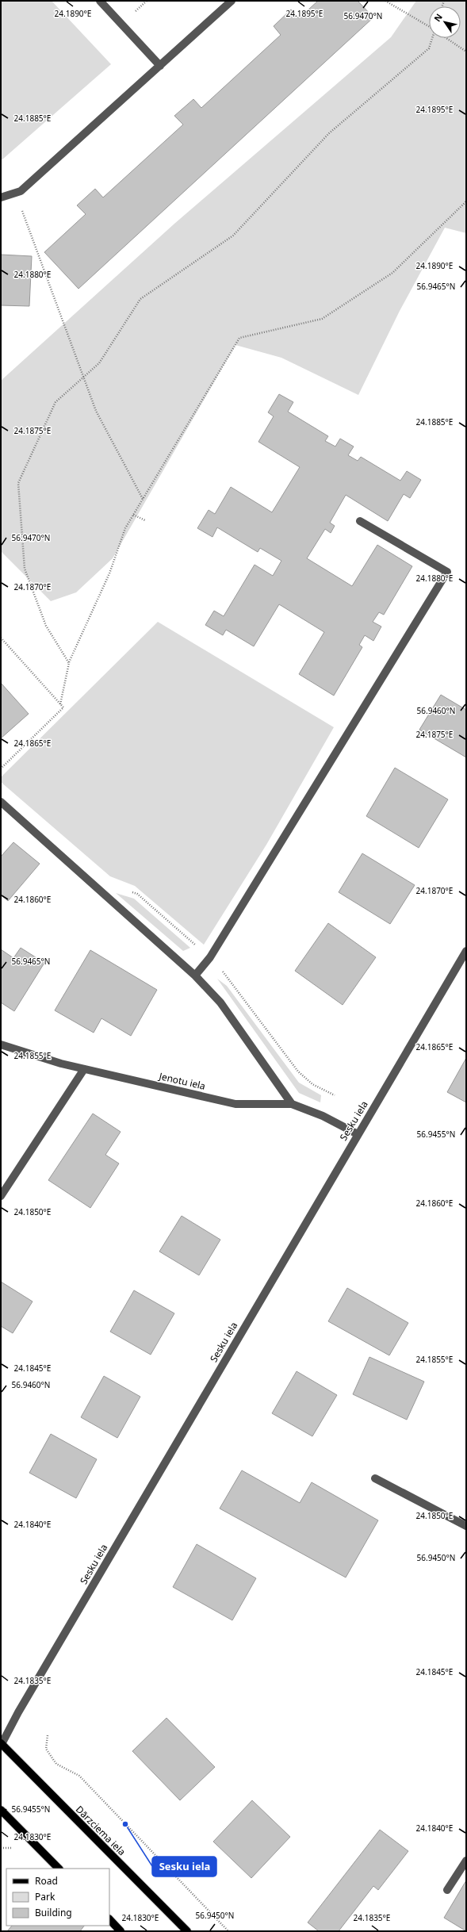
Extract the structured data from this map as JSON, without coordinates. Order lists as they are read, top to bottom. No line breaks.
{"streets":{"main road":["Dārzciema iela"],"street":["Jenotu iela","Sesku iela"]},"crossings":[["Jenotu iela","Sesku iela"],["Sesku iela","Dārzciema iela"]],"places":["Sesku iela"],"legend":["Road","Park","Building"],"north":"top left","coordinates":["24.1890°E","24.1895°E","56.9470°N","24.1885°E","24.1880°E","56.9465°N","24.1875°E","24.1870°E","56.9460°N","24.1865°E","24.1860°E","24.1855°E","56.9455°N","24.1850°E","24.1845°E","24.1840°E","56.9450°N","24.1835°E","24.1830°E"]}
